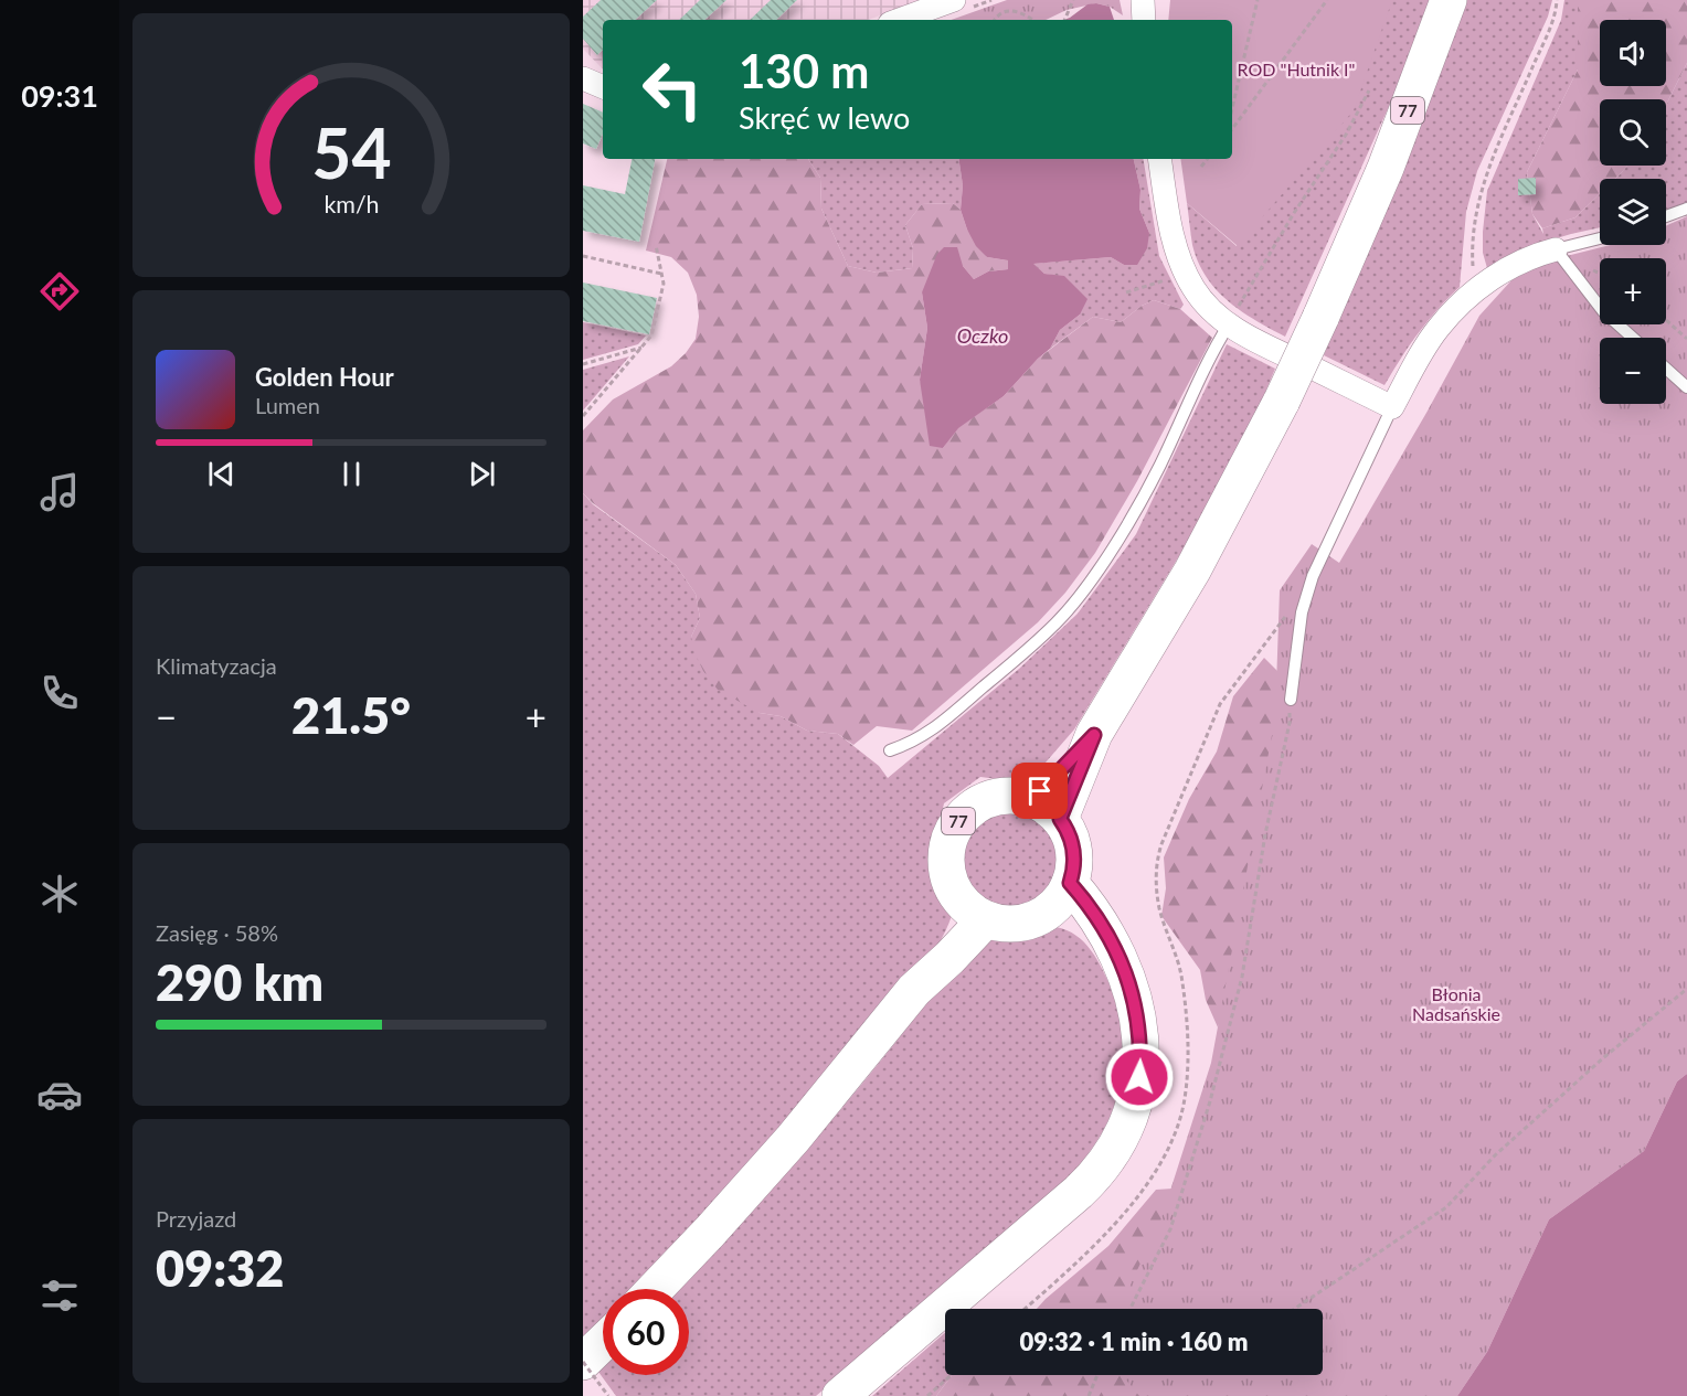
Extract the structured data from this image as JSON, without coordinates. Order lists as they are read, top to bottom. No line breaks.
{"streets":{"main road":["77"]},"water":["Oczko"],"parks":["ROD \"Hutnik I\"","Błonia Nadsańskie"],"page":{"tabs":"09:31","map_buttons":["+","−"],"turn":["130 m","Skręć w lewo"],"song":["Golden Hour","Lumen"],"tile":["Klimatyzacja",["Zasięg · 58%","290 km"],["Przyjazd","09:32"]],"heat":["−","21.5°","+"],"limit":"60","trip":"09:32 · 1 min · 160 m","gauge":["54","km/h"]}}
